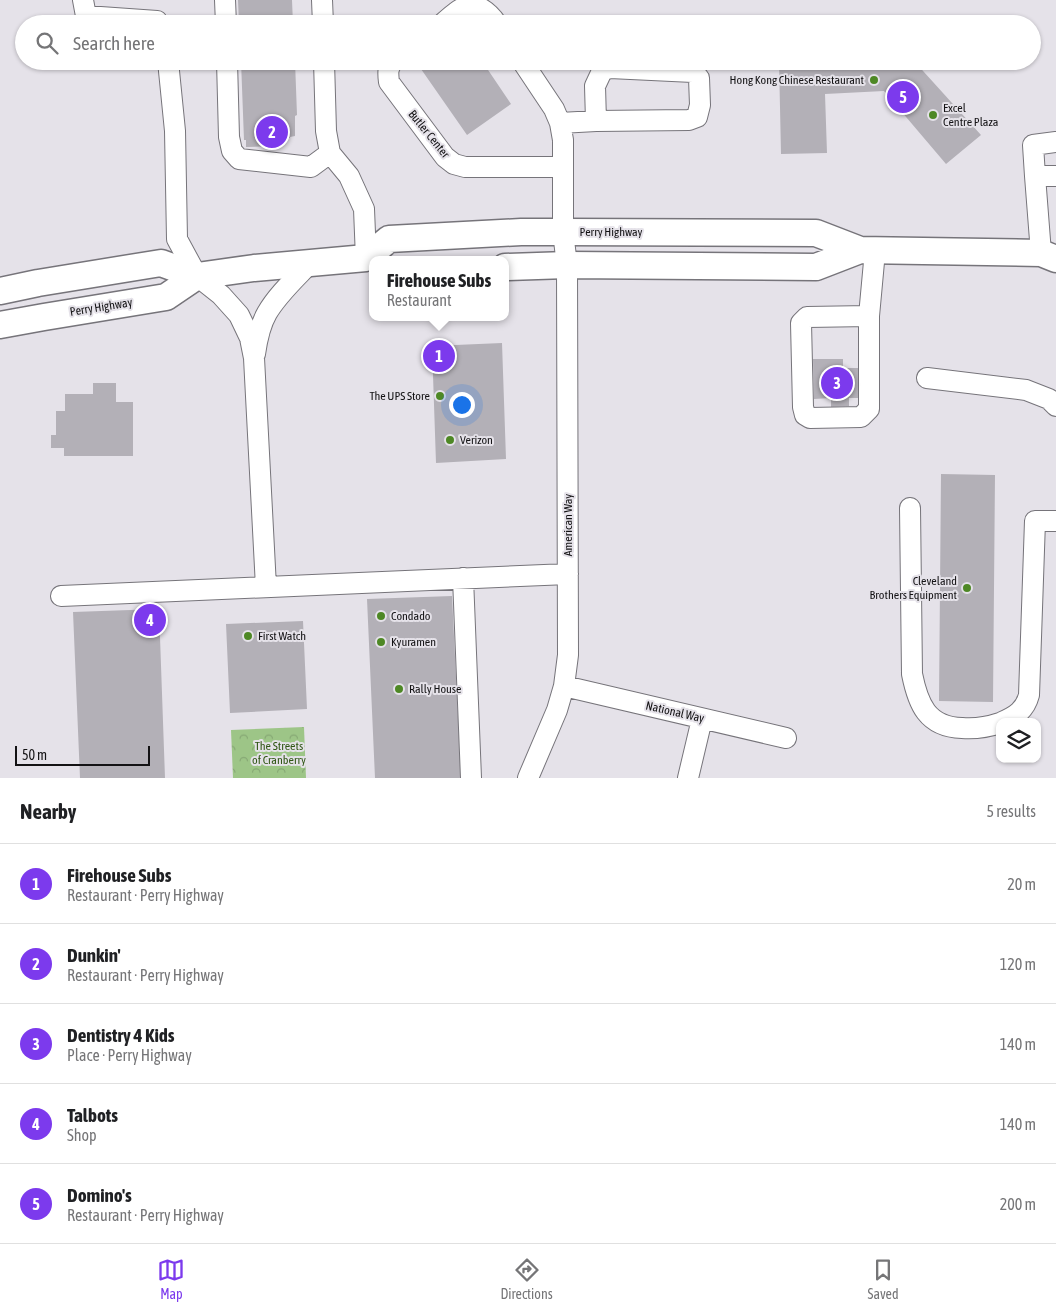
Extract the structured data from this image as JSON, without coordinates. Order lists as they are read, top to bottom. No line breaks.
{"streets":{"main road":["Perry Highway"],"street":["Butler Center","American Way","National Way"]},"crossings":[["Perry Highway","American Way"],["American Way","National Way"]],"parks":["The Streets of Cranberry"],"places":["Hong Kong Chinese Restaurant","Excel Centre Plaza","The UPS Store","Verizon","Cleveland Brothers Equipment","Condado","First Watch","Kyuramen","Rally House"],"scale_bar":"50 m","page":{"search":"Search here","pins":["5","2","1","3","4"],"popup":["Firehouse Subs","Restaurant"],"scale":"50 m","heading":["Nearby","5 results"],"list":[{"mark":"1","name":"Firehouse Subs","note":"Restaurant · Perry Highway","value":"20 m"},{"mark":"2","name":"Dunkin'","note":"Restaurant · Perry Highway","value":"120 m"},{"mark":"3","name":"Dentistry 4 Kids","note":"Place · Perry Highway","value":"140 m"},{"mark":"4","name":"Talbots","note":"Shop","value":"140 m"},{"mark":"5","name":"Domino's","note":"Restaurant · Perry Highway","value":"200 m"}],"nav":["Map","Directions","Saved"]}}
